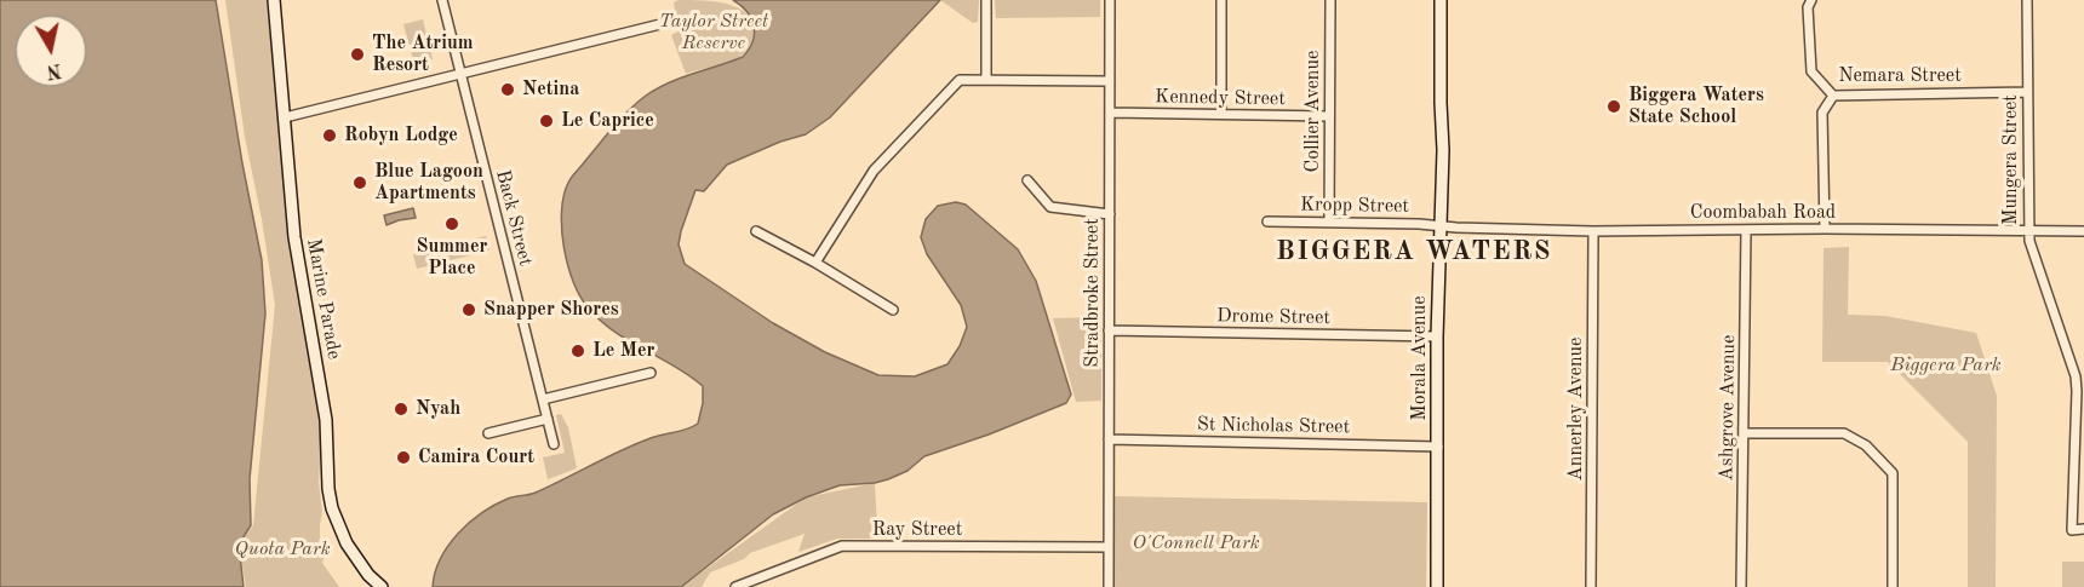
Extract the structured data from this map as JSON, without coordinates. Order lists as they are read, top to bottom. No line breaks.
{"streets":{"main road":["Marine Parade","Morala Avenue"],"street":["Nemara Street","Kennedy Street","Collier Avenue","Mungera Street","Kropp Street","Coombabah Road","Back Street","Stradbroke Street","Drome Street","Ashgrove Avenue","Annerley Avenue","St Nicholas Street","Ray Street"]},"crossings":[["Nemara Street","Mungera Street"],["Kennedy Street","Collier Avenue"],["Kennedy Street","Stradbroke Street"],["Collier Avenue","Kropp Street"],["Mungera Street","Coombabah Road"],["Kropp Street","Coombabah Road"],["Kropp Street","Morala Avenue"],["Coombabah Road","Morala Avenue"],["Coombabah Road","Ashgrove Avenue"],["Coombabah Road","Annerley Avenue"],["Stradbroke Street","Drome Street"],["Stradbroke Street","St Nicholas Street"],["Stradbroke Street","Ray Street"],["Drome Street","Morala Avenue"],["Morala Avenue","St Nicholas Street"]],"districts":["BIGGERA WATERS"],"parks":["Taylor Street Reserve","Biggera Park","O'Connell Park","Quota Park"],"places":["The Atrium Resort","Netina","Biggera Waters State School","Le Caprice","Robyn Lodge","Blue Lagoon Apartments","Summer Place","Snapper Shores","Le Mer","Nyah","Camira Court"],"north":"bottom"}
